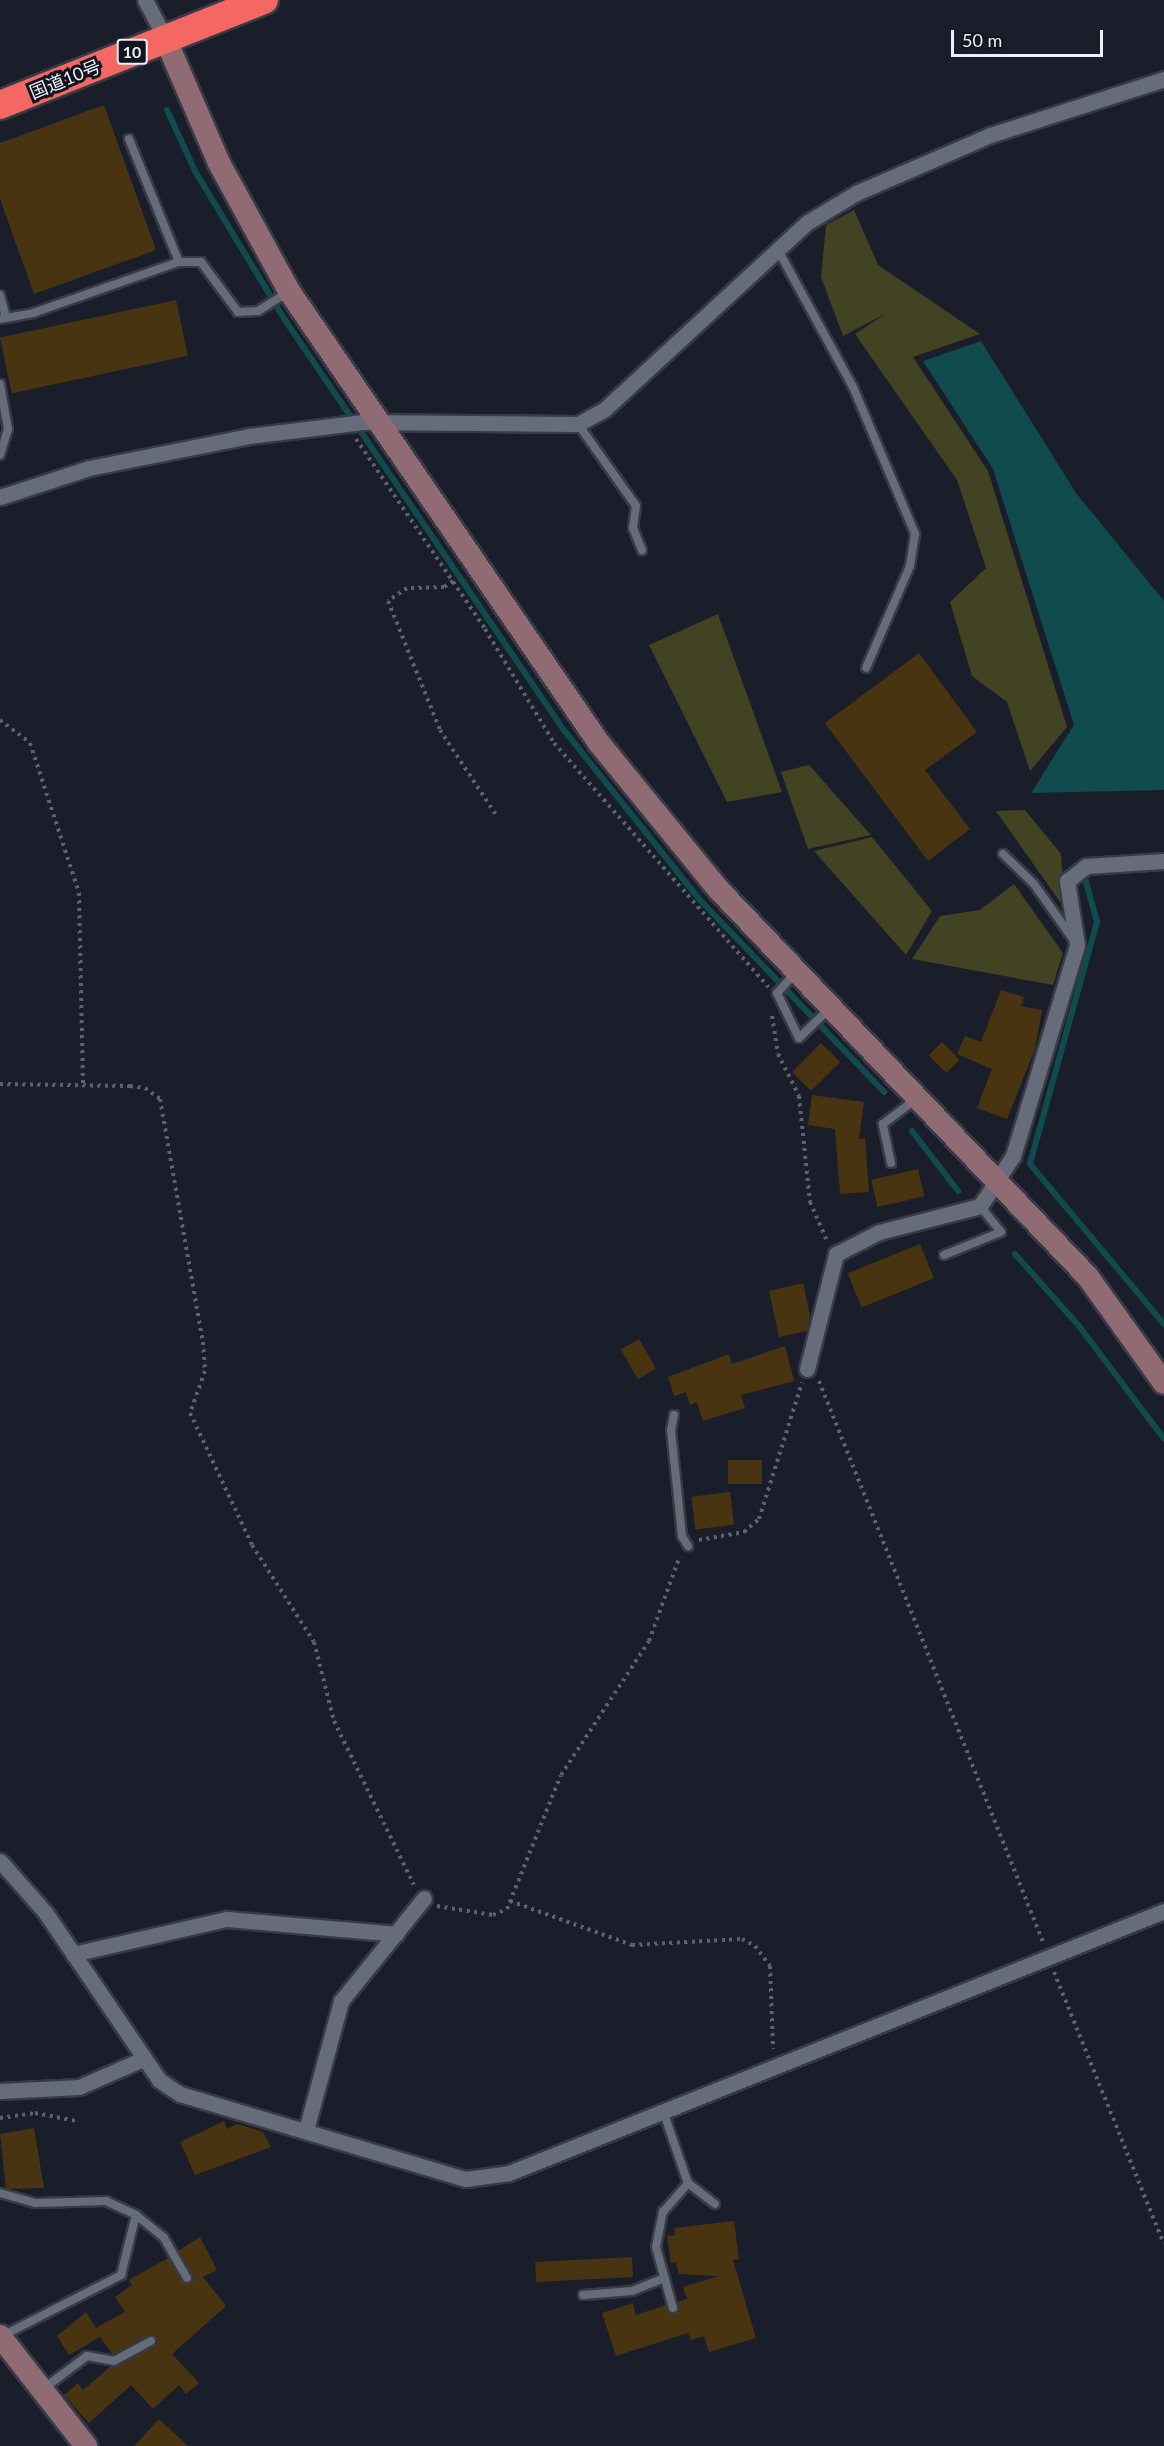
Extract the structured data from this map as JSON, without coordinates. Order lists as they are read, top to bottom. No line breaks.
{"streets":{"highway":["10","国道10号"]},"scale_bar":"50 m"}
